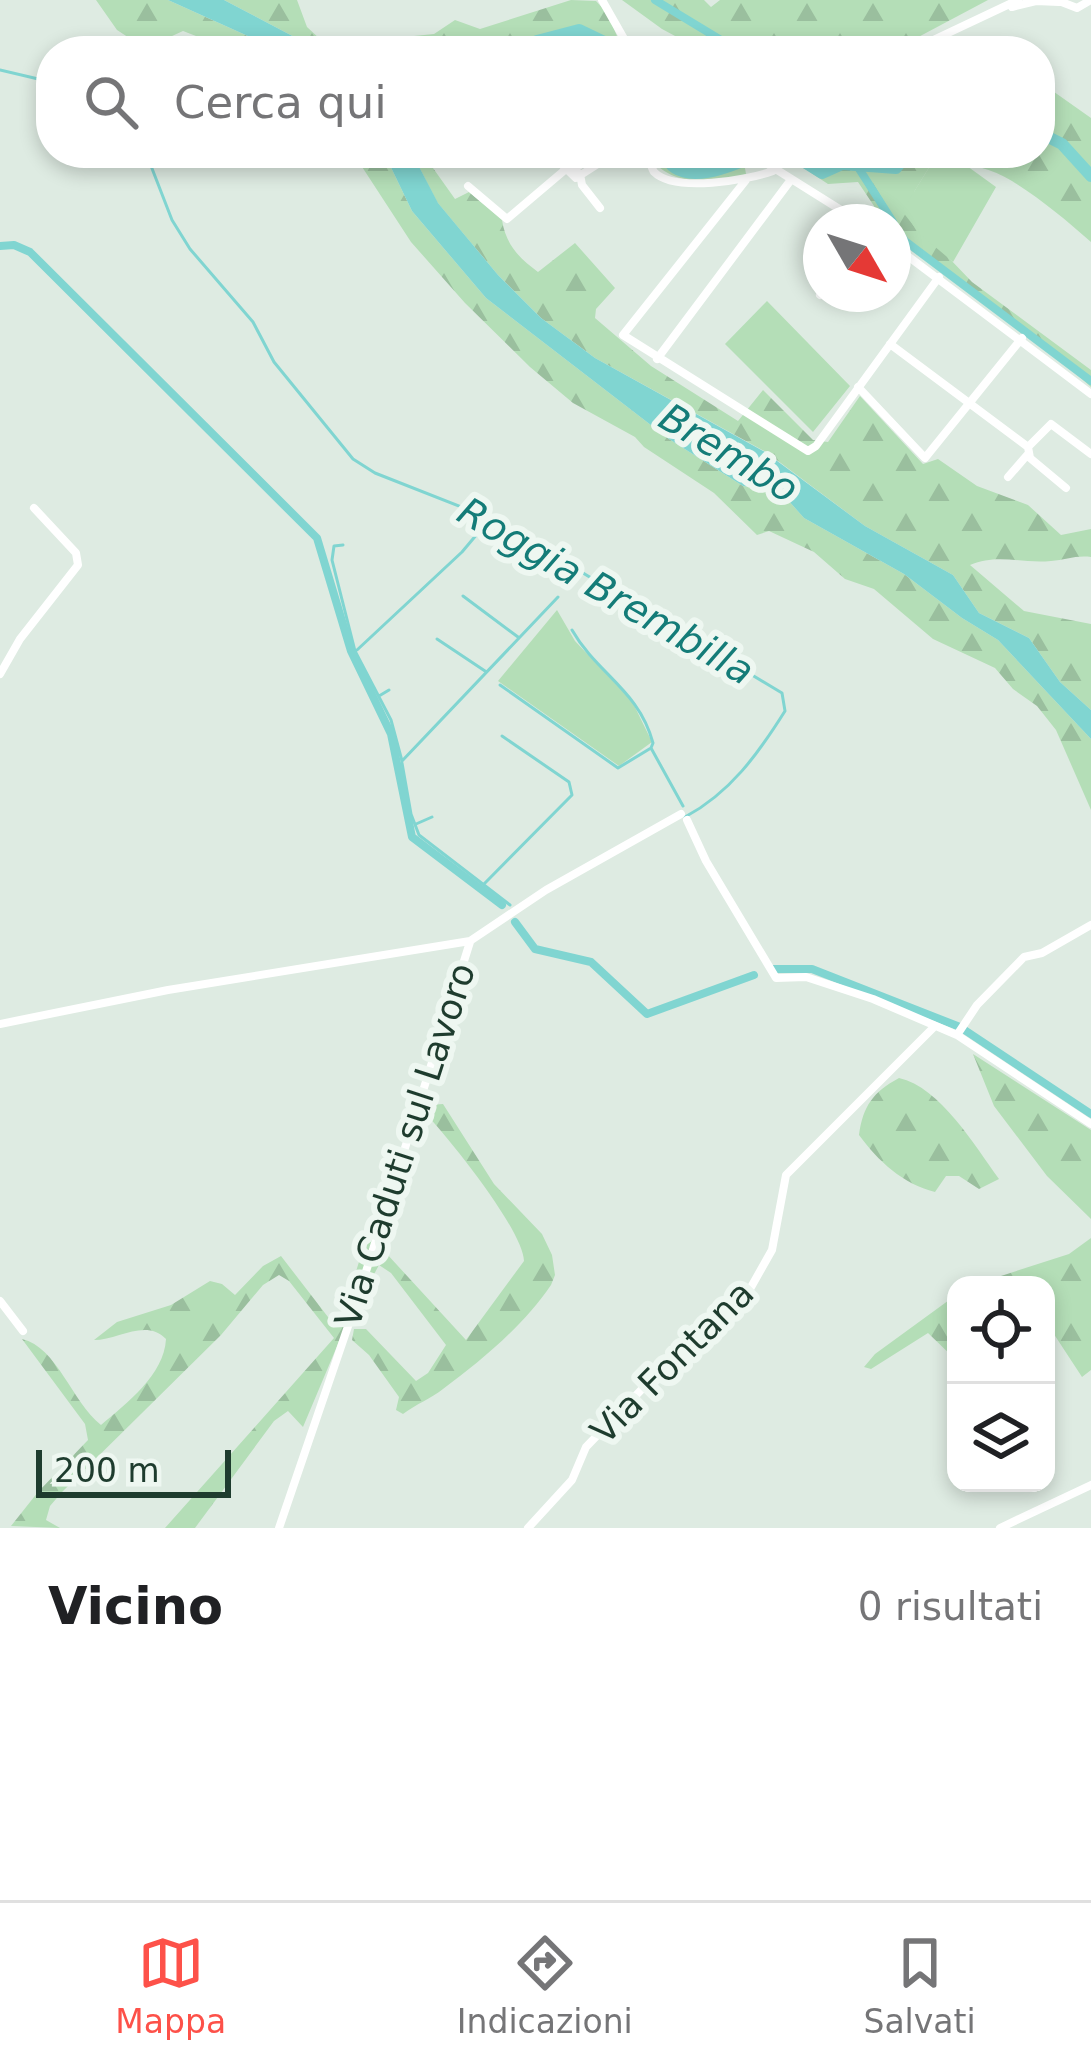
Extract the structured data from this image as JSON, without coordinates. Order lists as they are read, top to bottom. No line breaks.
{"streets":{"street":["Via Caduti sul Lavoro","Via Fontana"]},"water":["Brembo","Roggia Brembilla"],"scale_bar":"200 m","north":"bottom right","page":{"search":"Cerca qui","scale":"200 m","heading":["Vicino","0 risultati"],"nav":["Mappa","Indicazioni","Salvati"]}}
